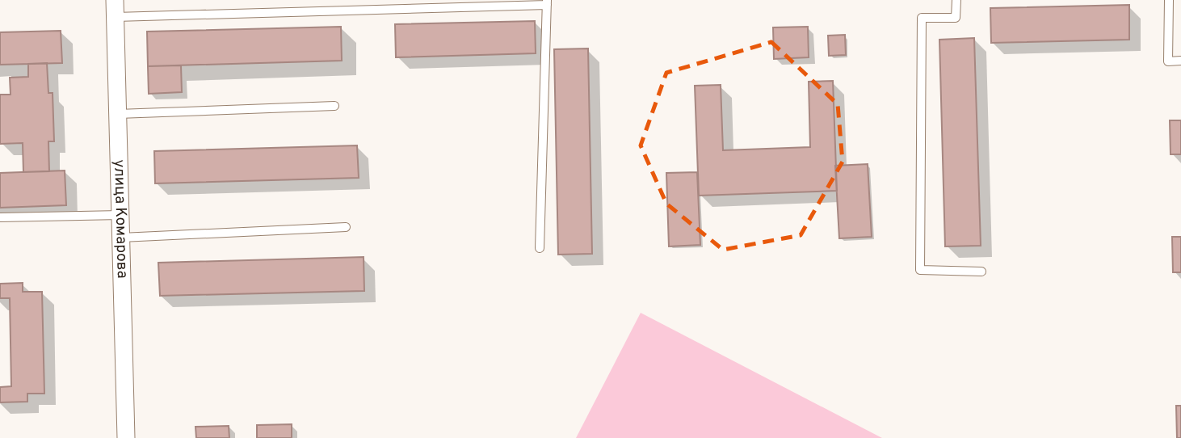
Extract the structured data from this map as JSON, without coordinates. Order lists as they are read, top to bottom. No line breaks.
{"streets":{"street":["улица Комарова"]}}
